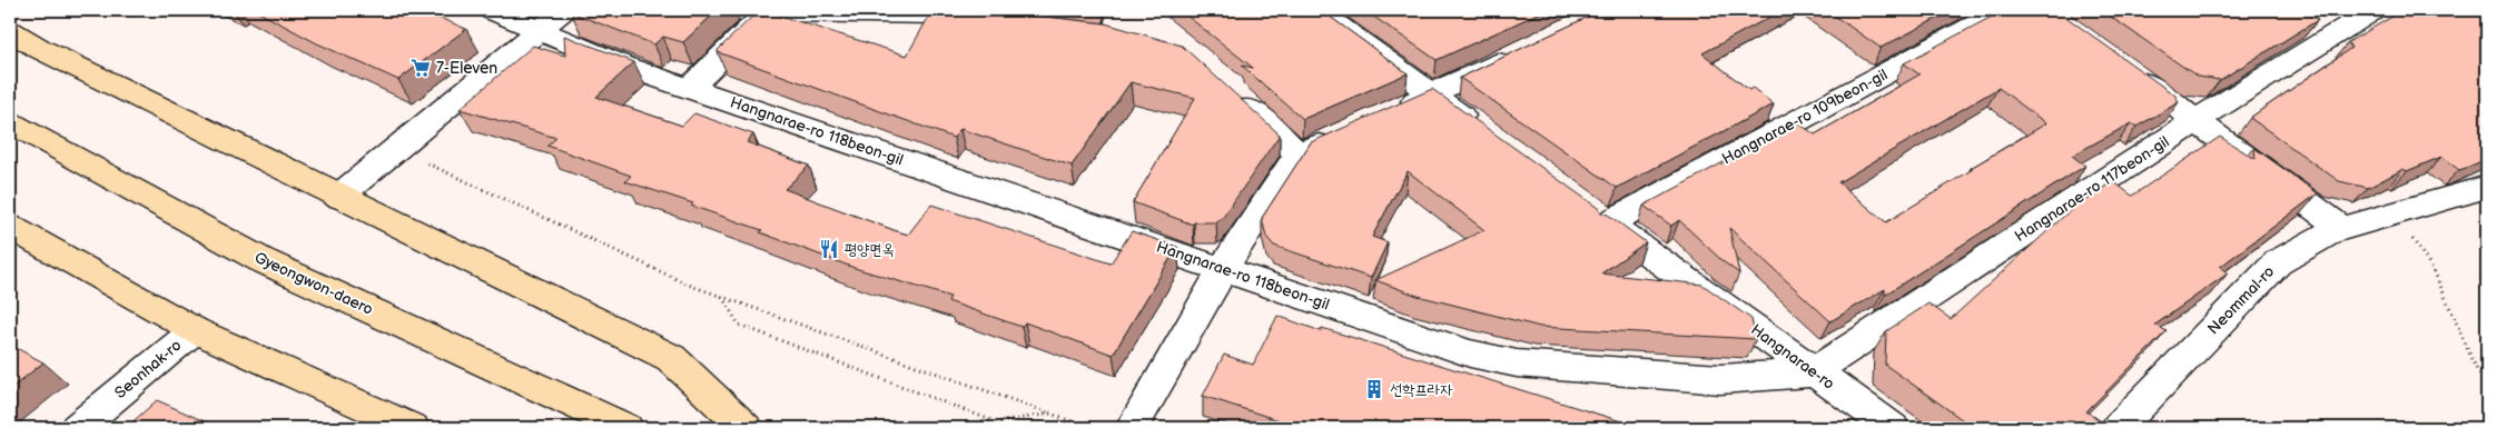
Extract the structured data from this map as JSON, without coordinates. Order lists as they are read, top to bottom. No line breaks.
{"streets":{"main road":["Gyeongwon-daero"],"street":["Hangnarae-ro 109beon-gil","Hangnarae-ro 118beon-gil","Hangnarae-ro 117beon-gil","Neommal-ro","Hangnarae-ro","Seonhak-ro"]},"crossings":[["Hangnarae-ro 109beon-gil","Hangnarae-ro"],["Hangnarae-ro 118beon-gil","Hangnarae-ro 117beon-gil"],["Hangnarae-ro 118beon-gil","Hangnarae-ro"],["Hangnarae-ro 117beon-gil","Hangnarae-ro"]],"places":{"supermarket":["7-Eleven"],"restaurant":["평양면옥"],"building":["선학프라자"]}}
